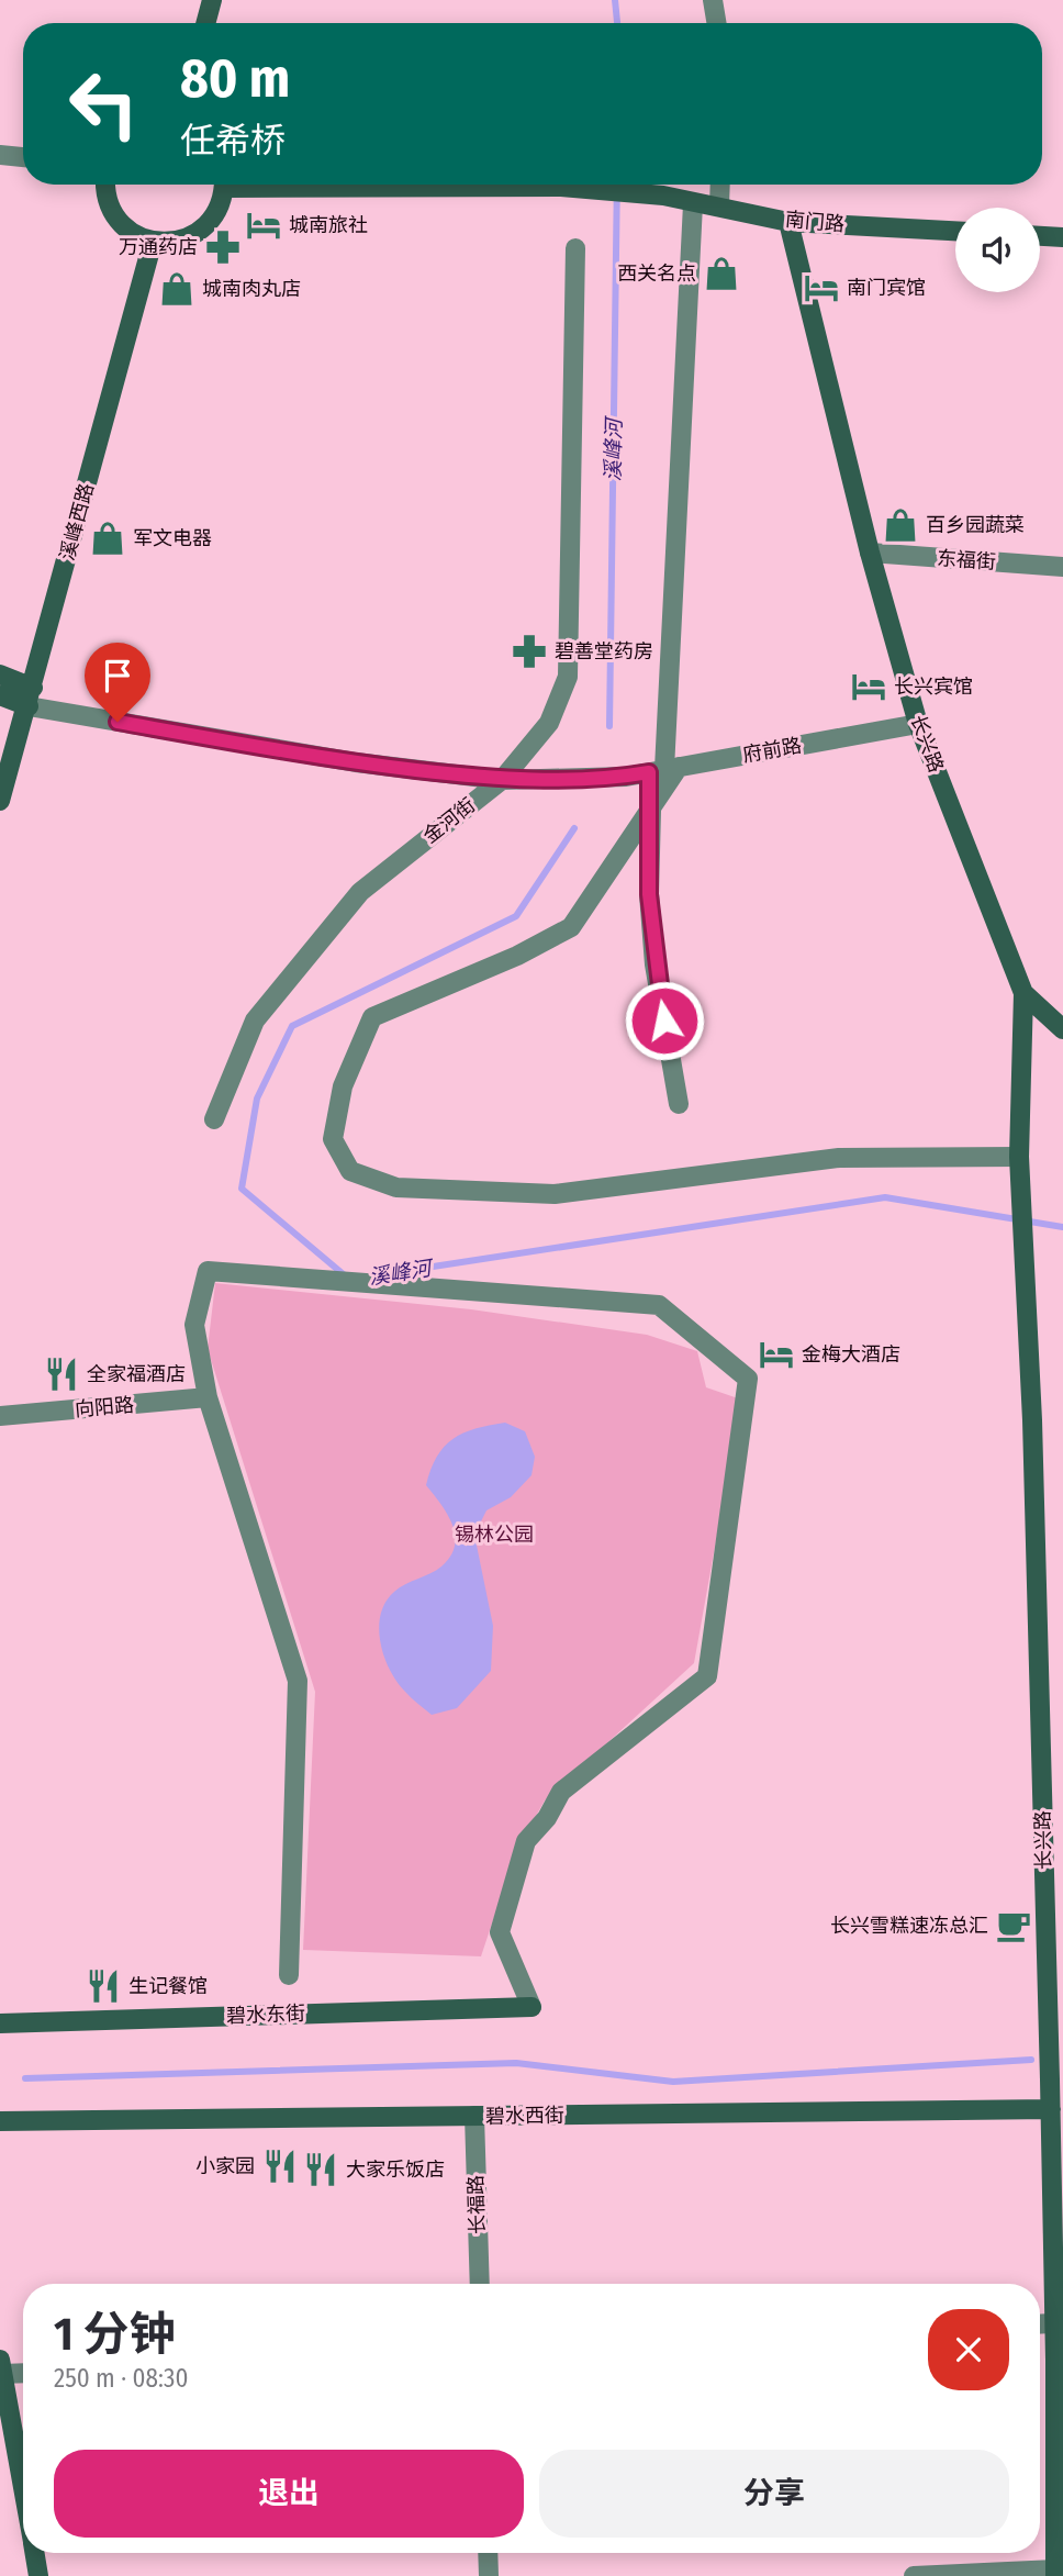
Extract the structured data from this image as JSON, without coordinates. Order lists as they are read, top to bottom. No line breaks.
{"streets":{"street":["南门路","溪峰西路","东福街","长兴路","府前路","金河街","向阳路","碧水东街","碧水西街","长福路"]},"crossings":[["南门路","长兴路"],["东福街","长兴路"],["长兴路","府前路"],["长兴路","碧水西街"],["府前路","金河街"],["向阳路","碧水东街"],["碧水西街","长福路"]],"water":["溪峰河"],"parks":["锡林公园"],"places":{"hotel":["城南旅社","南门宾馆","长兴宾馆","金梅大酒店"],"pharmacy":["万通药店","碧善堂药房"],"shop":["西关名点","城南肉丸店","百乡园蔬菜","军文电器"],"restaurant":["全家福酒店","生记餐馆","小家园","大家乐饭店"],"cafe":["长兴雪糕速冻总汇"]},"page":{"turn":["80 m","任希桥"],"heading":["1 分钟","250 m · 08:30"],"buttons":["退出","分享"]}}
